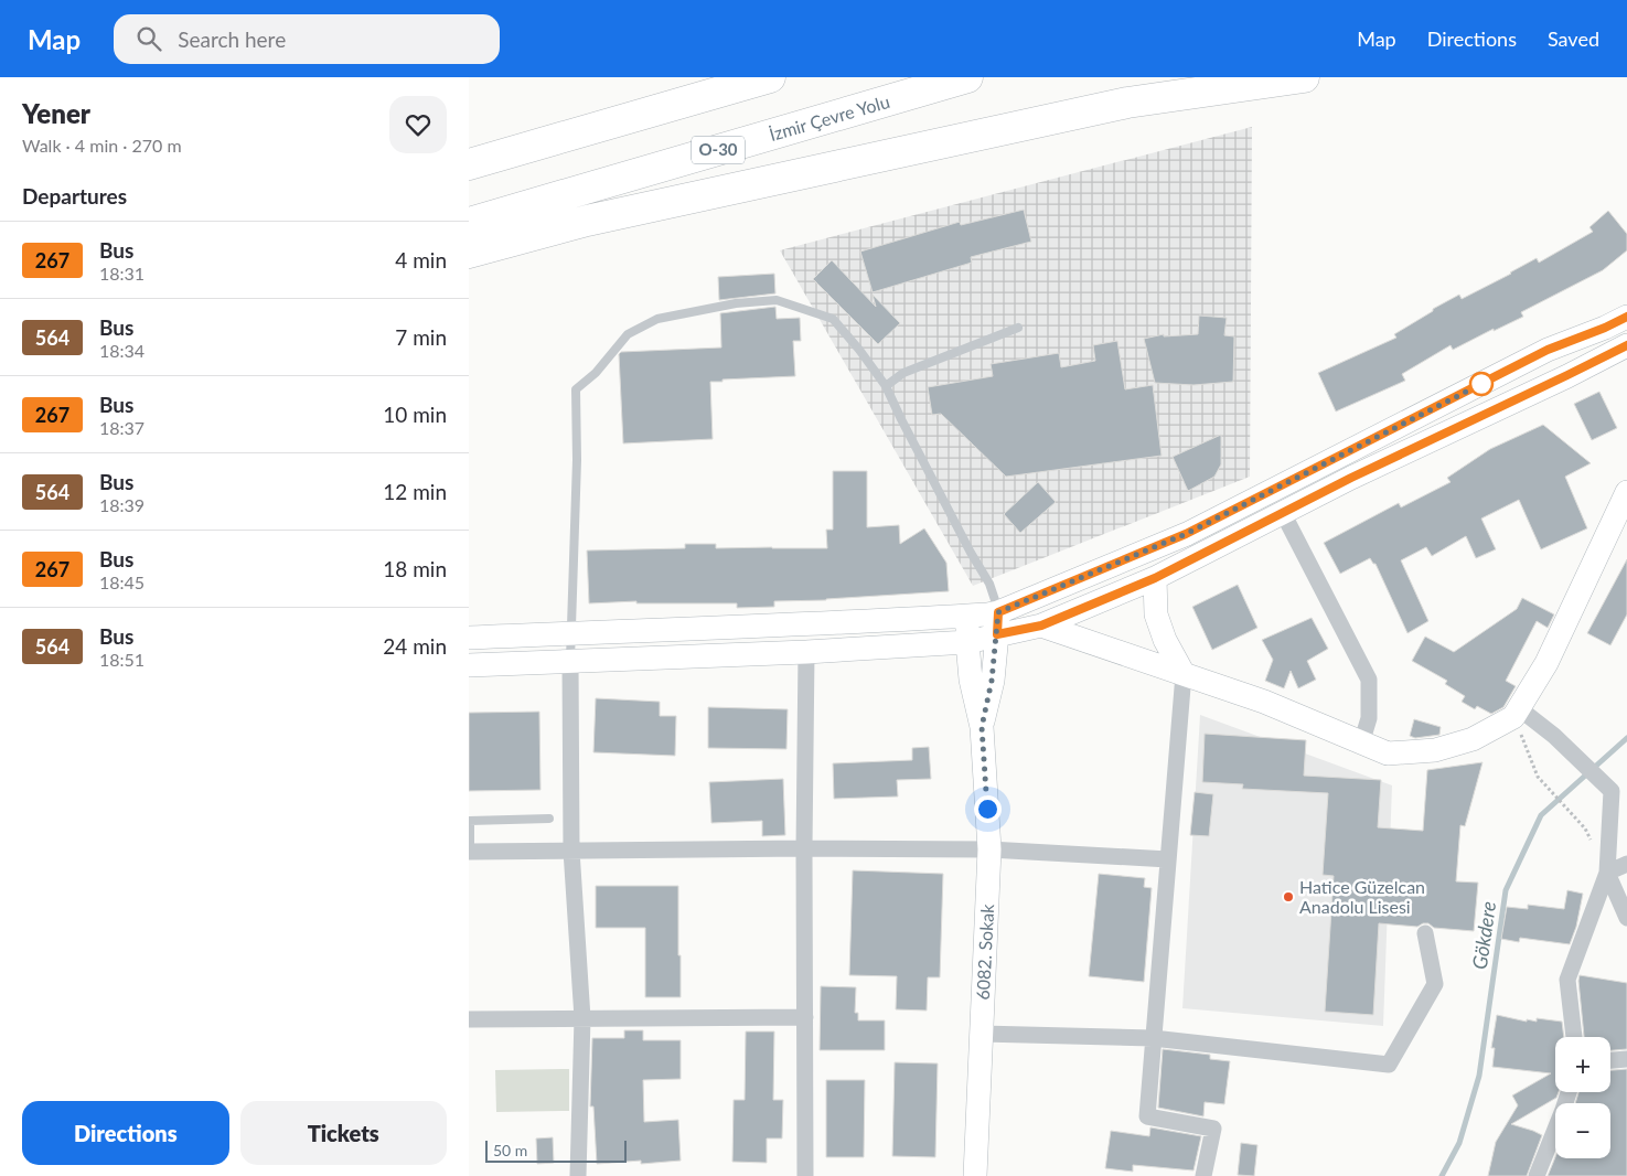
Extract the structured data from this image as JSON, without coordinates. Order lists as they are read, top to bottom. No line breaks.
{"streets":{"highway":["İzmir Çevre Yolu","O-30"],"main road":["6082. Sokak"]},"water":["Gökdere"],"places":["Hatice Güzelcan Anadolu Lisesi"],"lines":["bus line 267"],"scale_bar":"50 m","page":{"header":"Map","search":"Search here","nav":["Map","Directions","Saved"],"heading":[["Yener","Walk · 4 min · 270 m"],"Departures"],"list":[{"mark":"267","name":"Bus","note":"18:31","value":"4 min"},{"mark":"564","name":"Bus","note":"18:34","value":"7 min"},{"mark":"267","name":"Bus","note":"18:37","value":"10 min"},{"mark":"564","name":"Bus","note":"18:39","value":"12 min"},{"mark":"267","name":"Bus","note":"18:45","value":"18 min"},{"mark":"564","name":"Bus","note":"18:51","value":"24 min"}],"map_buttons":["+","−"],"buttons":["Directions","Tickets"],"scale":"50 m"}}
